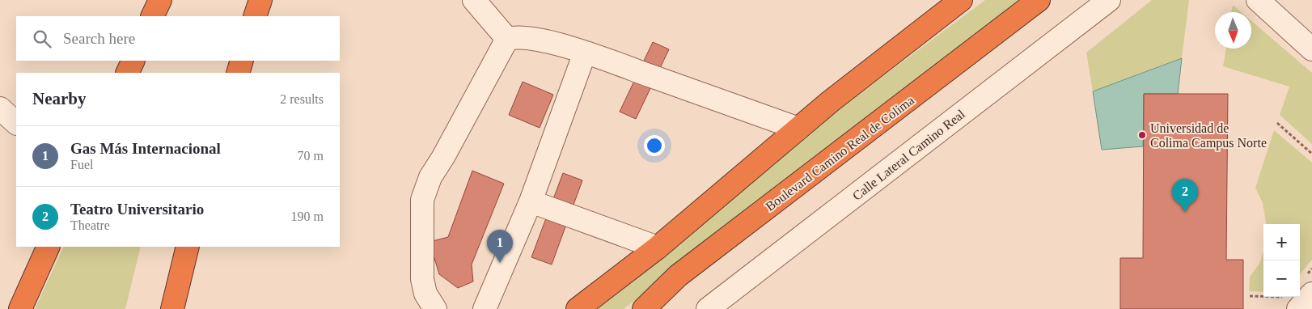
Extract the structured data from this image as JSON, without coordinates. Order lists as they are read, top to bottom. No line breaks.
{"streets":{"highway":["Boulevard Camino Real de Colima"],"street":["Calle Lateral Camino Real"]},"places":["Universidad de Colima Campus Norte"],"north":"bottom","page":{"search":"Search here","heading":["Nearby","2 results"],"list":[{"mark":"1","name":"Gas Más Internacional","note":"Fuel","value":"70 m"},{"mark":"2","name":"Teatro Universitario","note":"Theatre","value":"190 m"}],"pins":["2","1"],"map_buttons":["+","−"]}}
